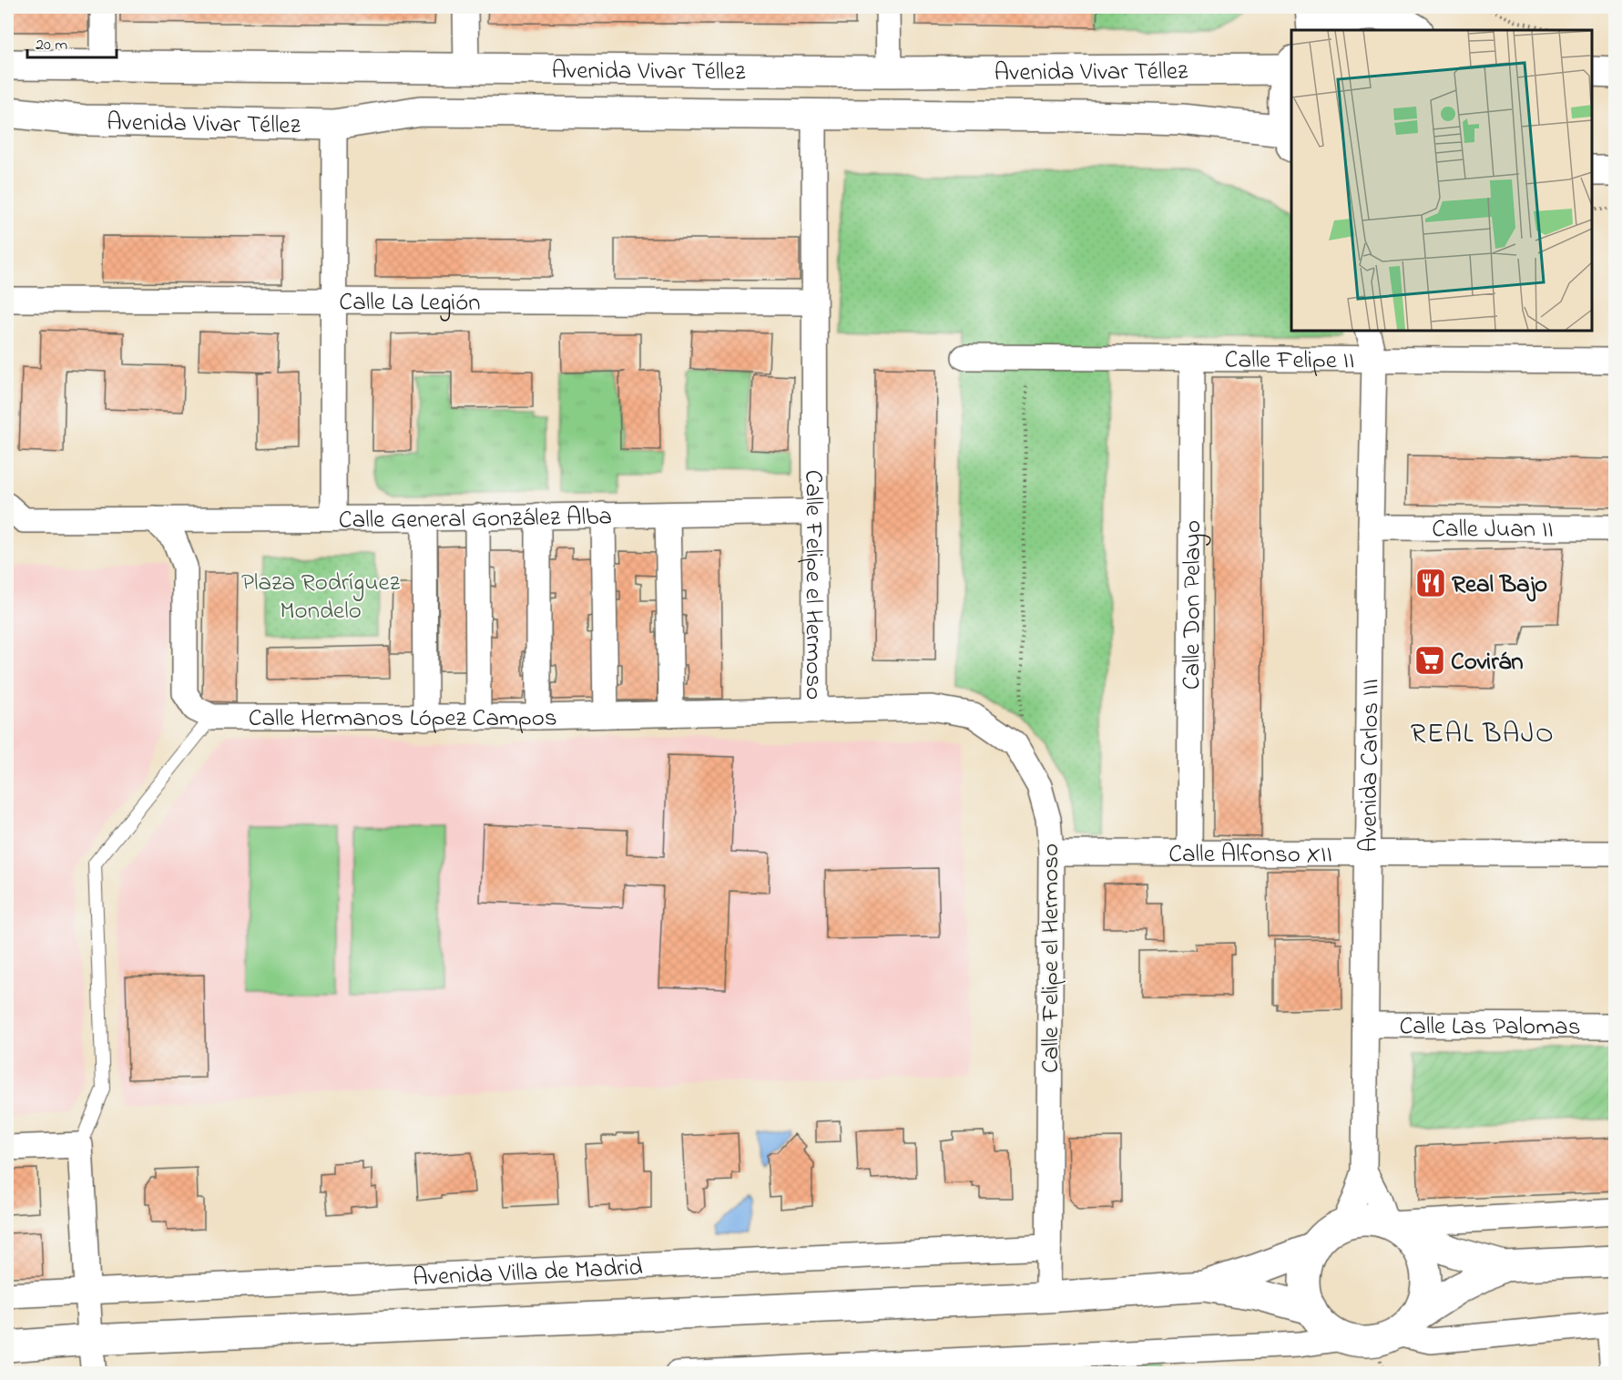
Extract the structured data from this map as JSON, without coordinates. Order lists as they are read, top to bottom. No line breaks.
{"streets":{"street":["Avenida Vivar Téllez","Calle La Legión","Calle Felipe II","Calle General González Alba","Calle Juan II","Calle Felipe el Hermoso","Calle Don Pelayo","Calle Hermanos López Campos","Avenida Carlos III","Calle Alfonso XII","Calle Las Palomas","Avenida Villa de Madrid"]},"crossings":[["Avenida Vivar Téllez","Calle General González Alba"],["Avenida Vivar Téllez","Calle Felipe el Hermoso"],["Calle La Legión","Calle General González Alba"],["Calle La Legión","Calle Felipe el Hermoso"],["Calle Felipe II","Calle Don Pelayo"],["Calle Felipe II","Avenida Carlos III"],["Calle General González Alba","Calle Felipe el Hermoso"],["Calle Juan II","Avenida Carlos III"],["Calle Felipe el Hermoso","Calle Hermanos López Campos"],["Calle Felipe el Hermoso","Calle Alfonso XII"],["Calle Felipe el Hermoso","Avenida Villa de Madrid"],["Calle Don Pelayo","Calle Alfonso XII"],["Avenida Carlos III","Calle Alfonso XII"],["Avenida Carlos III","Calle Las Palomas"]],"districts":["REAL BAJO"],"parks":["Plaza Rodríguez Mondelo"],"places":{"restaurant":["Real Bajo"],"supermarket":["Covirán"]},"scale_bar":"20 m"}
